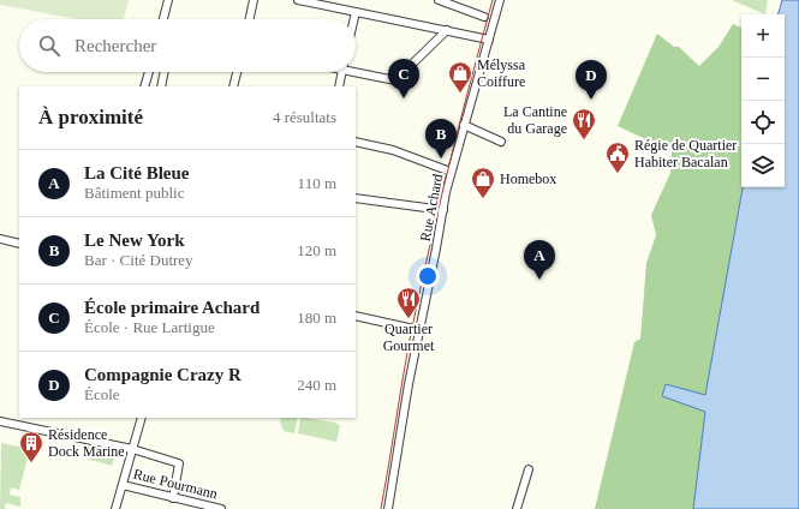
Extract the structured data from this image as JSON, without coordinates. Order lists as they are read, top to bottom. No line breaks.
{"streets":{"street":["Rue Achard","Rue Pourmann"]},"places":{"shop":["Mélyssa Coiffure","Homebox"],"restaurant":["La Cantine du Garage","Quartier Gourmet"],"public building":["Régie de Quartier Habiter Bacalan"],"building":["Résidence Dock Marine"]},"page":{"map_buttons":["+","−"],"search":"Rechercher","pins":["C","D","B","A"],"heading":["À proximité","4 résultats"],"list":[{"mark":"A","name":"La Cité Bleue","note":"Bâtiment public","value":"110 m"},{"mark":"B","name":"Le New York","note":"Bar · Cité Dutrey","value":"120 m"},{"mark":"C","name":"École primaire Achard","note":"École · Rue Lartigue","value":"180 m"},{"mark":"D","name":"Compagnie Crazy R","note":"École","value":"240 m"}]}}
